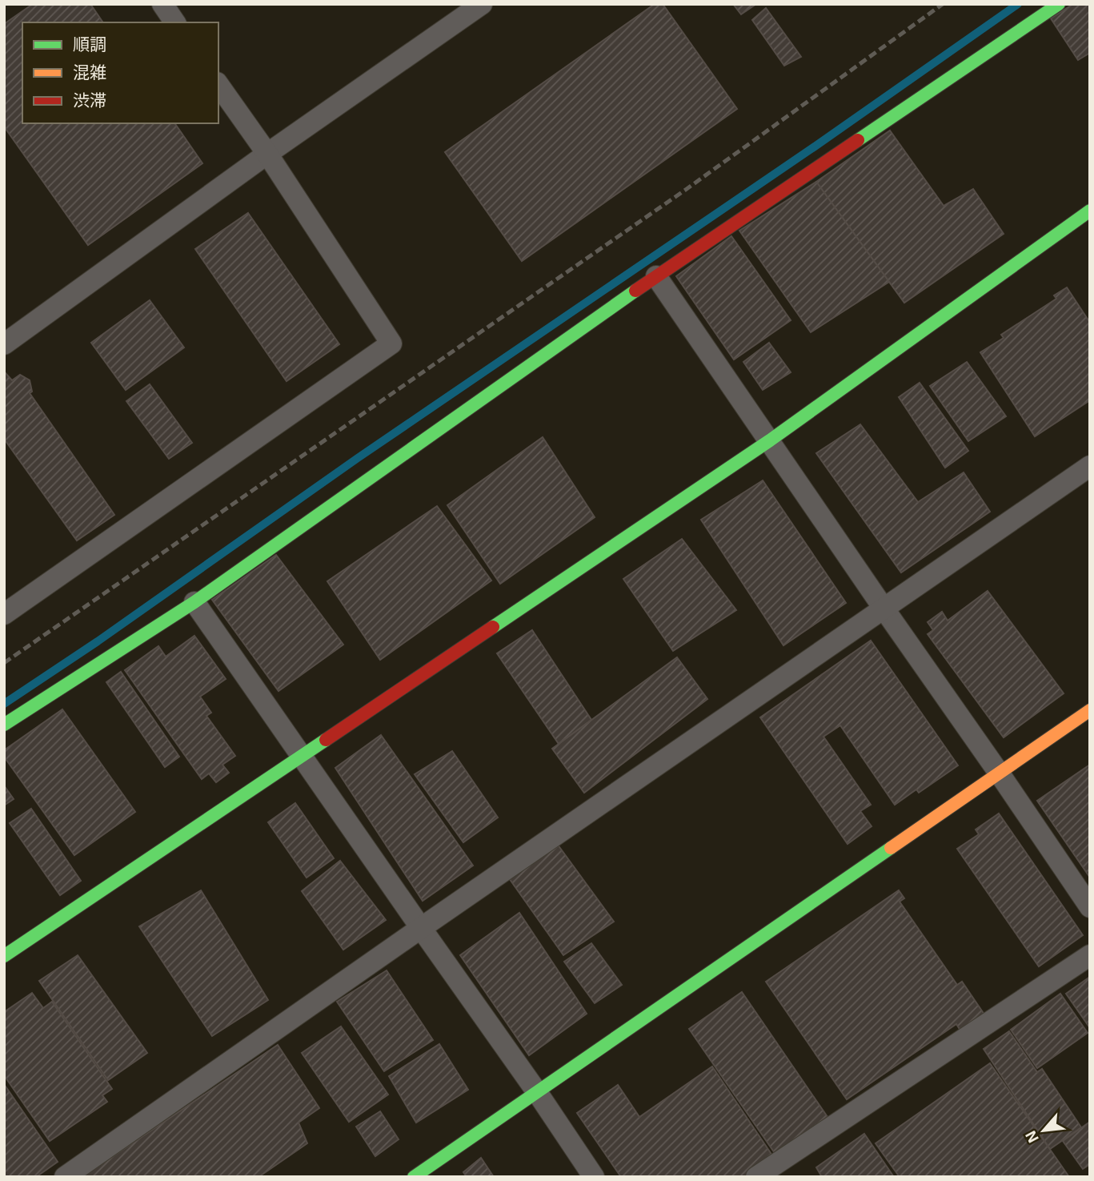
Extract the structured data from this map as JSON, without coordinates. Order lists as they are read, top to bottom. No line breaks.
{"legend":["順調","混雑","渋滞"],"north":"bottom left"}
